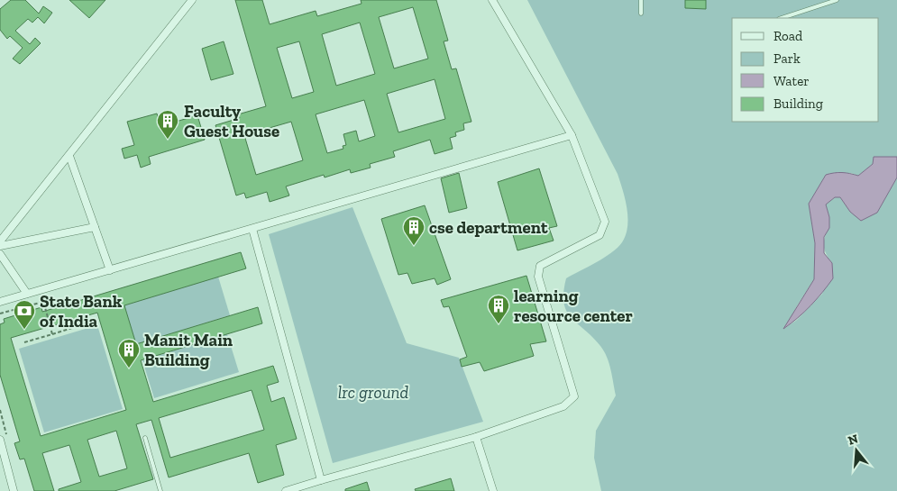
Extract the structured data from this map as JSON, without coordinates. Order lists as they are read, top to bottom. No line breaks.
{"parks":["lrc ground"],"places":{"building":["Faculty Guest House","cse department","learning resource center","Manit Main Building"],"bank":["State Bank of India"]},"legend":["Road","Park","Water","Building"],"north":"top"}
